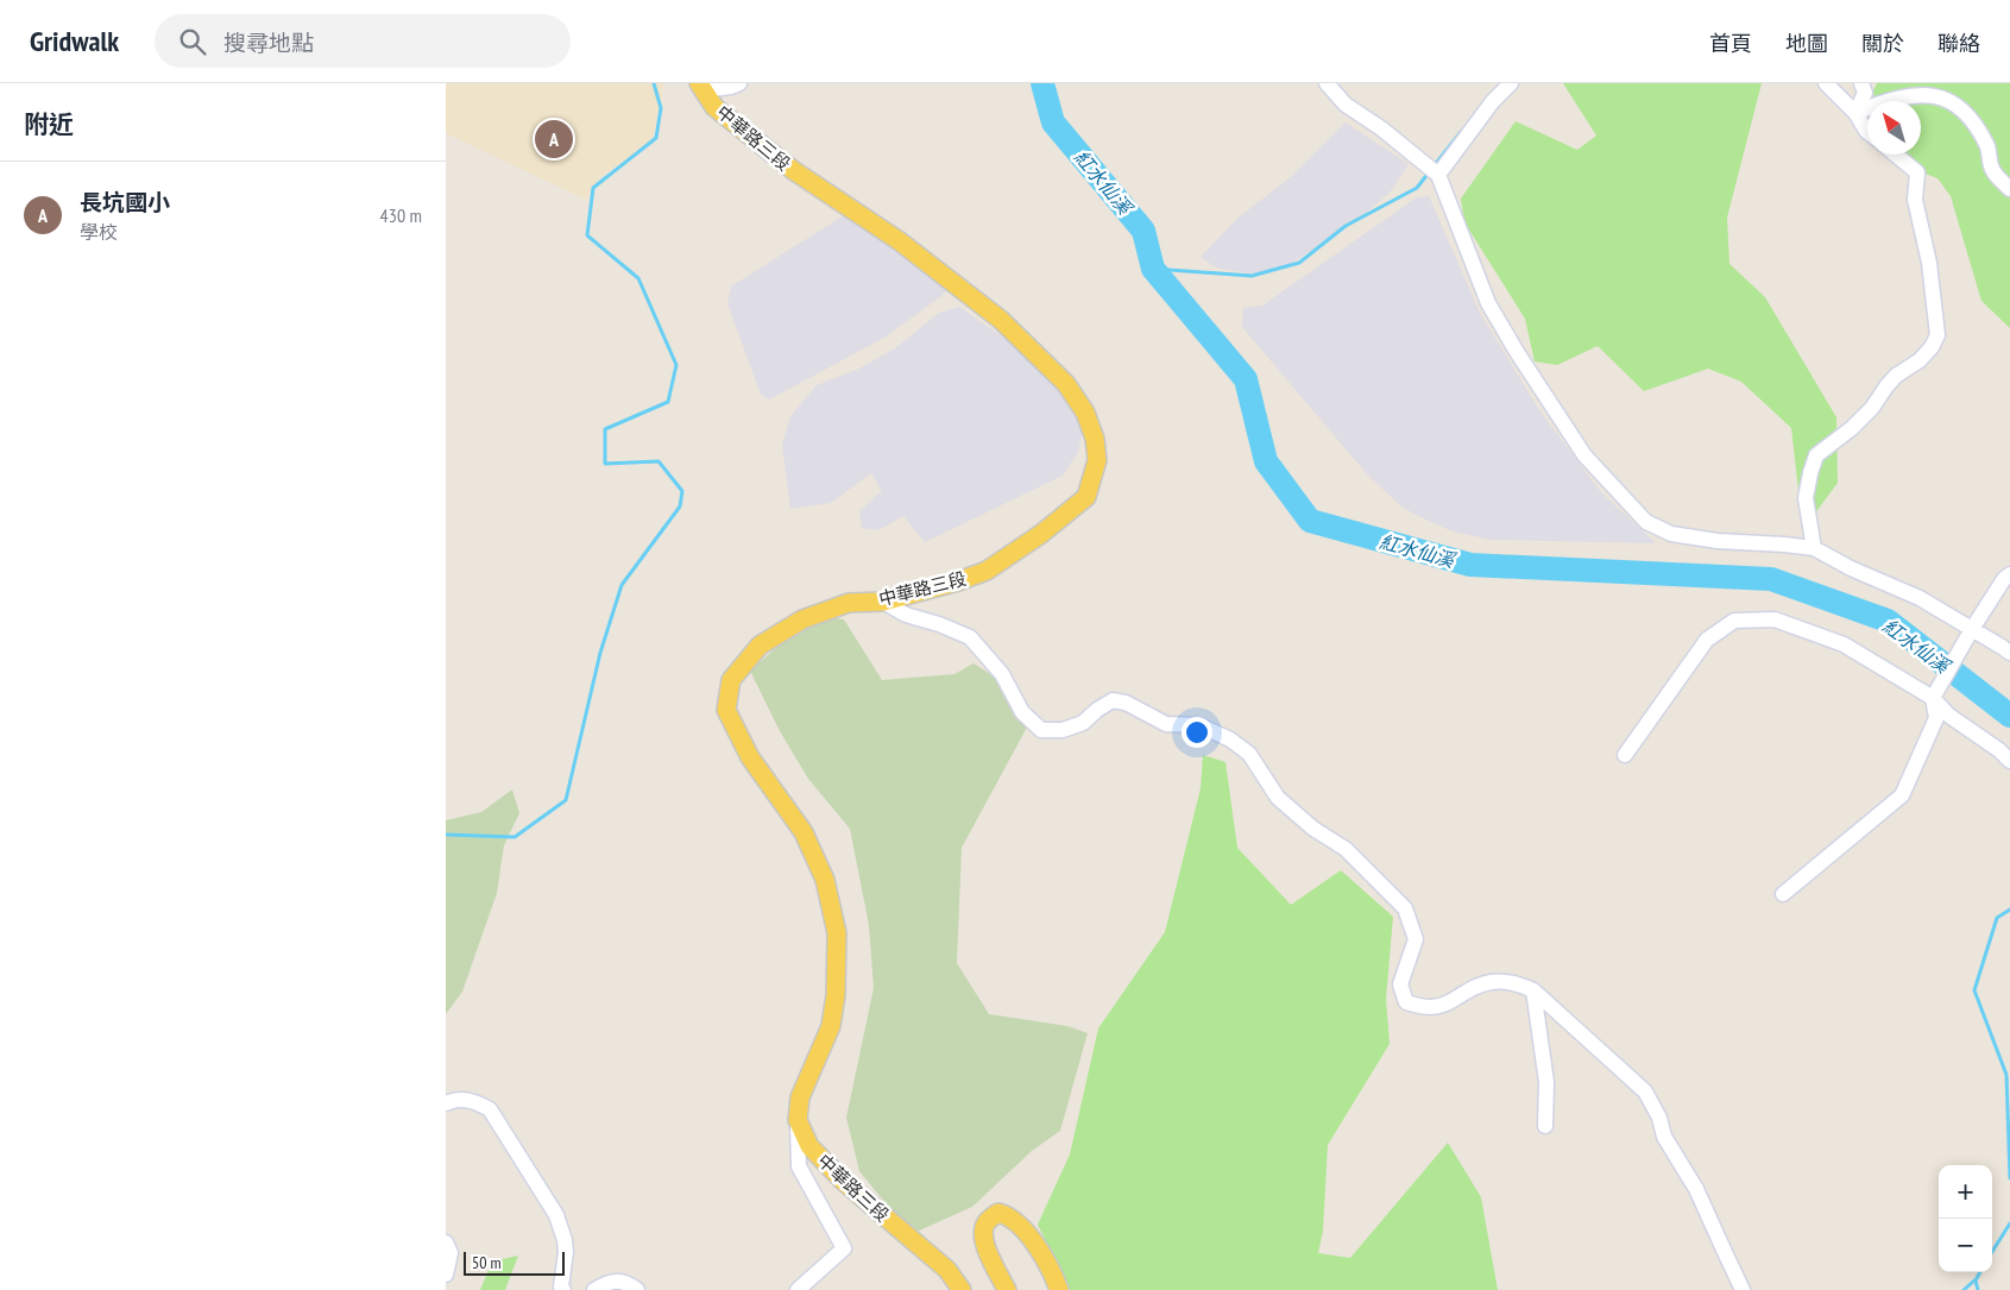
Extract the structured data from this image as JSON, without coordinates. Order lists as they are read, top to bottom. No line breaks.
{"streets":{"main road":["中華路三段"]},"water":["紅水仙溪"],"scale_bar":"50 m","north":"top left","page":{"header":"Gridwalk","search":"搜尋地點","nav":["首頁","地圖","關於","聯絡"],"heading":"附近","pins":"A","list":[{"mark":"A","name":"長坑國小","note":"學校","value":"430 m"}],"map_buttons":["+","−"],"scale":"50 m"}}
